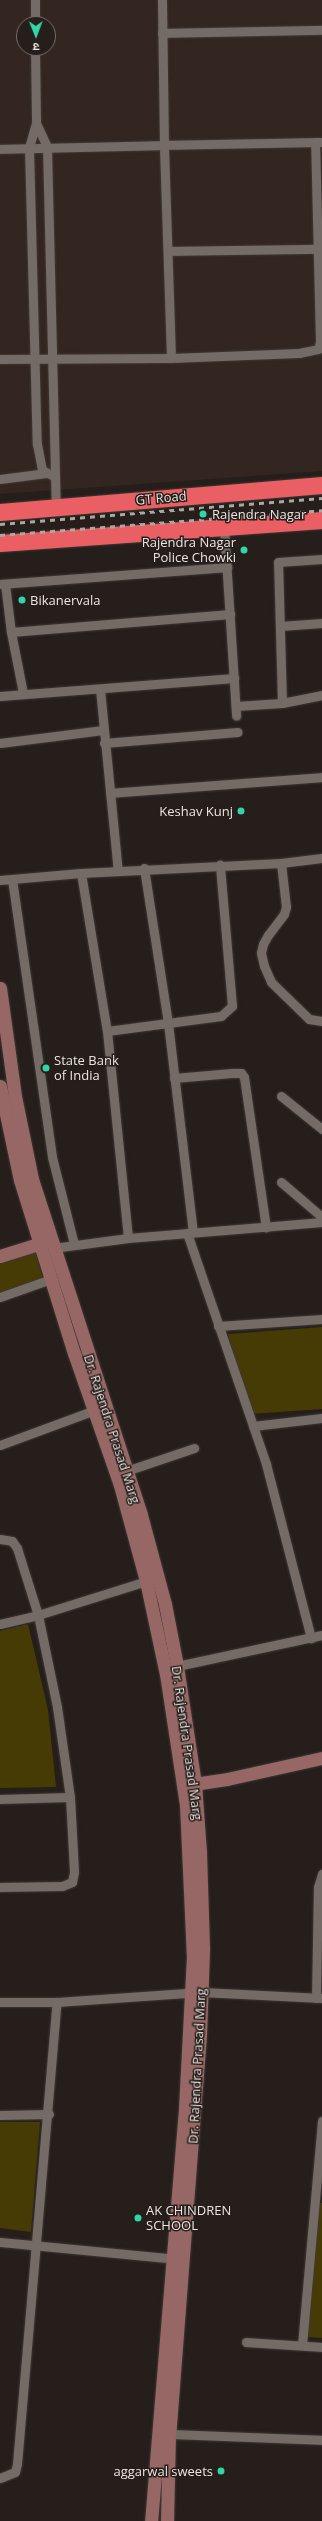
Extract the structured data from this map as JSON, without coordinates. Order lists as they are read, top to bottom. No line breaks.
{"streets":{"highway":["GT Road"],"main road":["Dr. Rajendra Prasad Marg"]},"places":["Rajendra Nagar","Rajendra Nagar Police Chowki","Bikanervala","Keshav Kunj","State Bank of India","AK CHINDREN SCHOOL","aggarwal sweets"],"north":"bottom"}
